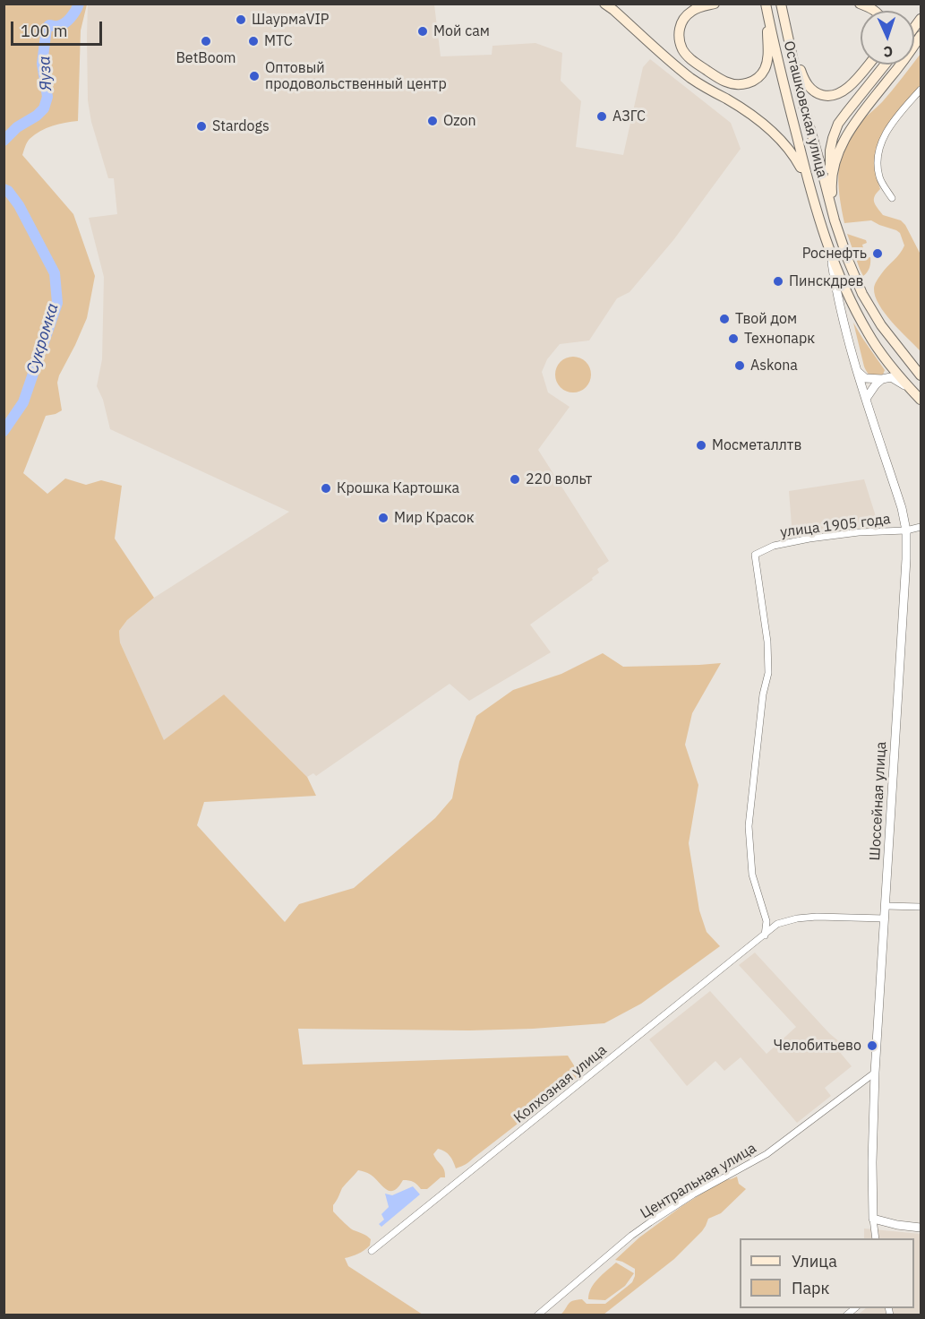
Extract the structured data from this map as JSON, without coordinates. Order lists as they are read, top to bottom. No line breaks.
{"streets":{"main road":["Осташковская улица"],"street":["улица 1905 года","Шоссейная улица","Колхозная улица","Центральная улица"]},"crossings":[["Осташковская улица","Шоссейная улица"],["улица 1905 года","Шоссейная улица"],["Шоссейная улица","Центральная улица"]],"water":["Яуза","Сукромка"],"places":["ШаурмаVIP","Мой сам","BetBoom","МТС","Оптовый продовольственный центр","АЗГС","Ozon","Stardogs","Роснефть","Пинскдрев","Твой дом","Технопарк","Askona","Мосметаллтв","220 вольт","Крошка Картошка","Мир Красок","Челобитьево"],"legend":["Улица","Парк"],"scale_bar":"100 m","north":"bottom"}
